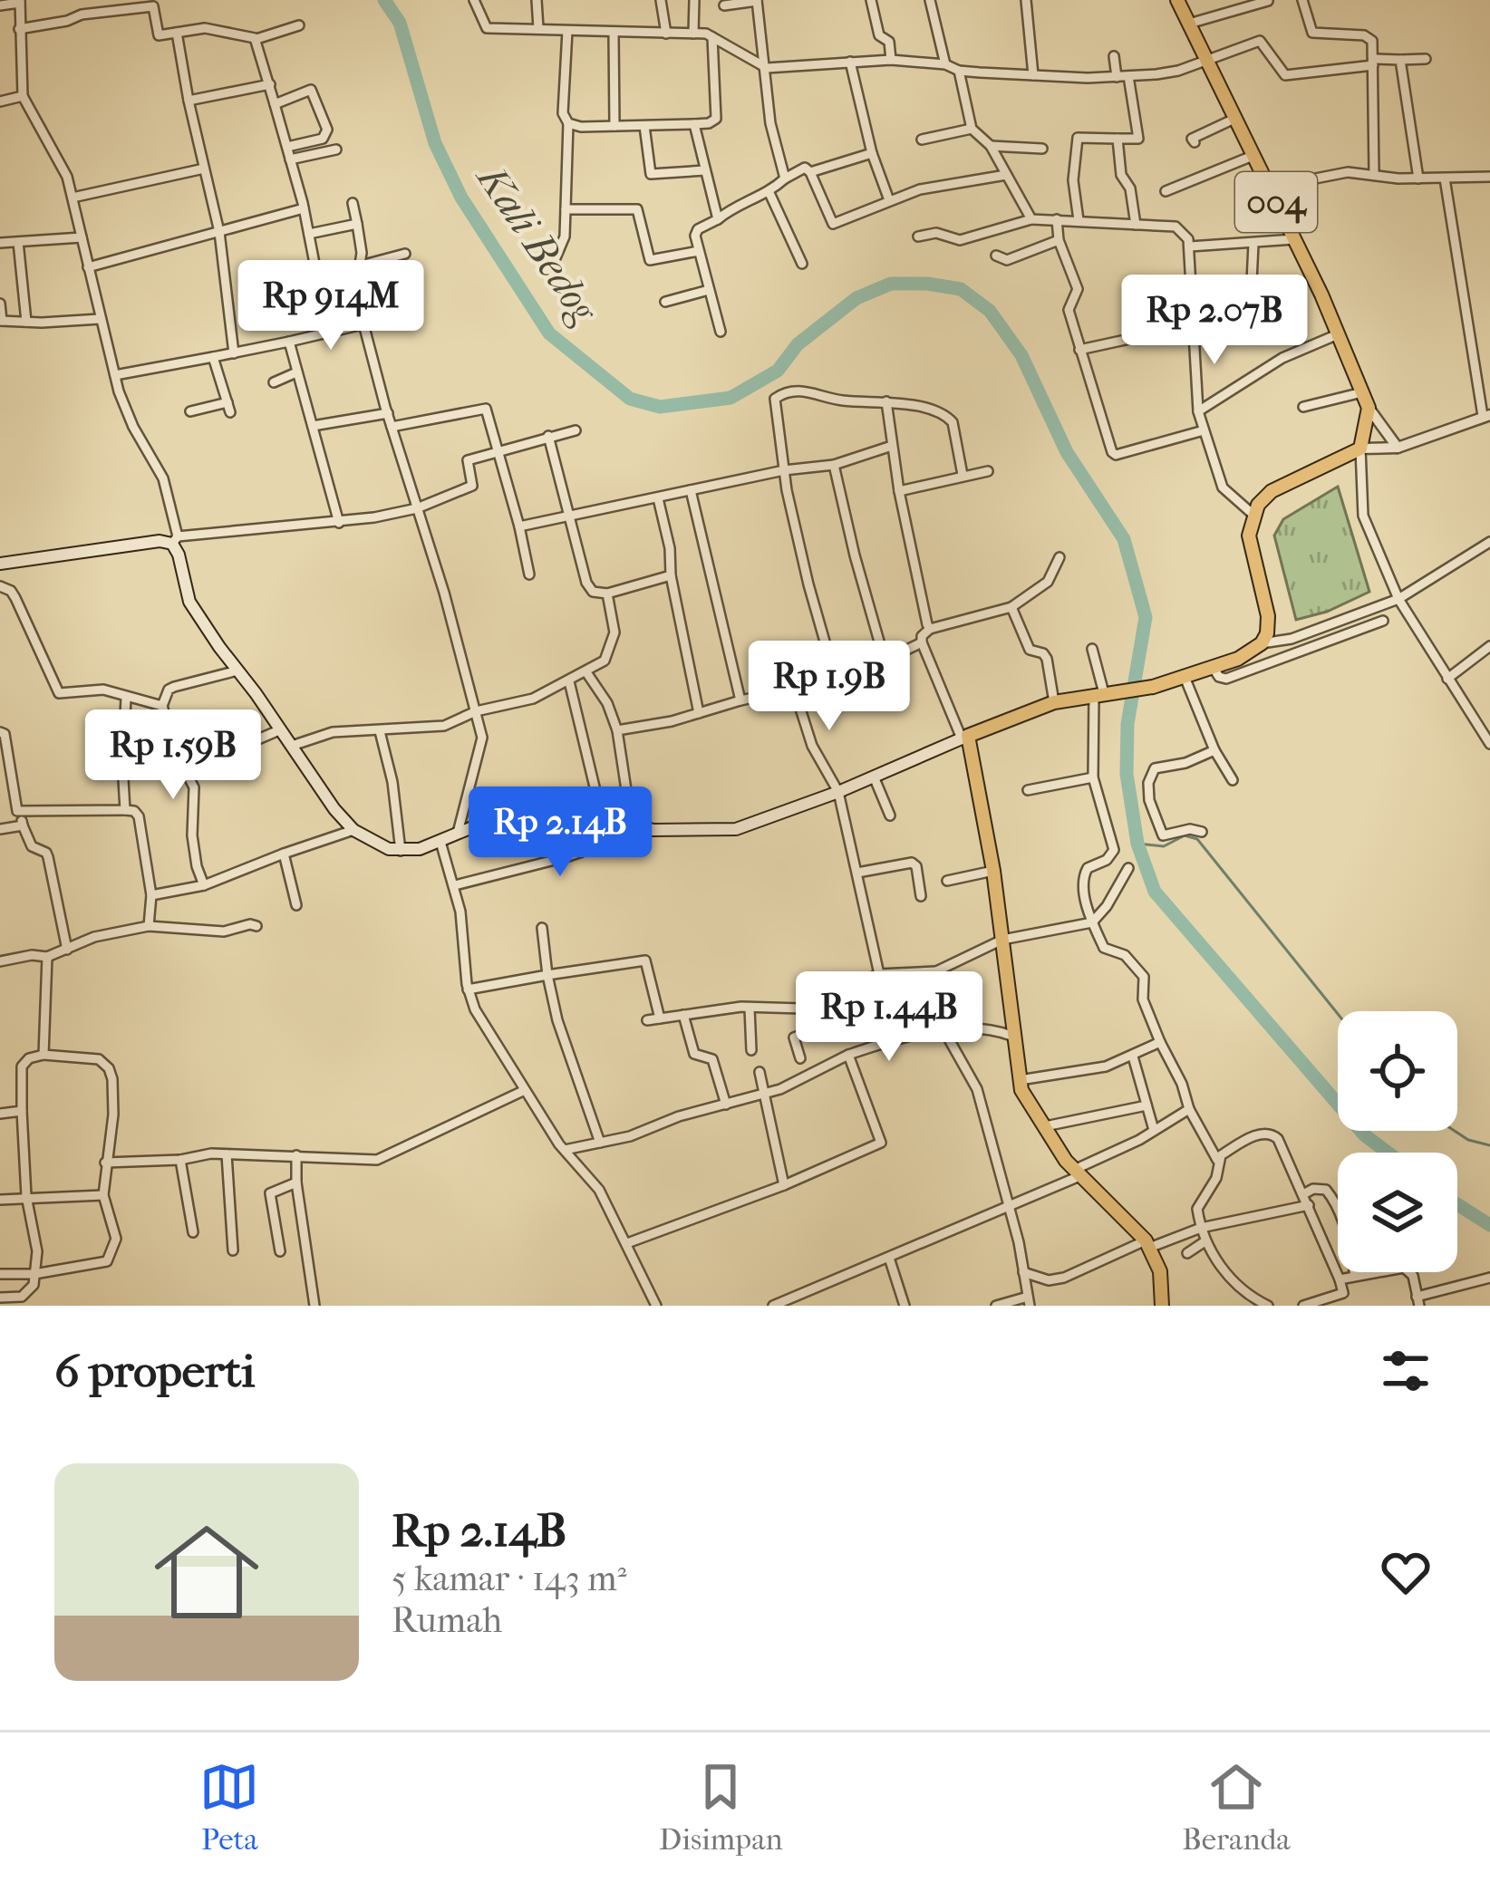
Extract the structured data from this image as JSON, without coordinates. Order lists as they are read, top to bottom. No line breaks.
{"streets":{"main road":["004"]},"water":["Kali Bedog"],"page":{"price":["Rp 914M","Rp 2.07B","Rp 1.9B","Rp 1.59B","Rp 2.14B","Rp 1.44B"],"heading":"6 properti","list":[{"name":"Rp 2.14B","note":"5 kamar · 143 m² · Rumah"}],"tabs":["Peta","Disimpan","Beranda"]}}
